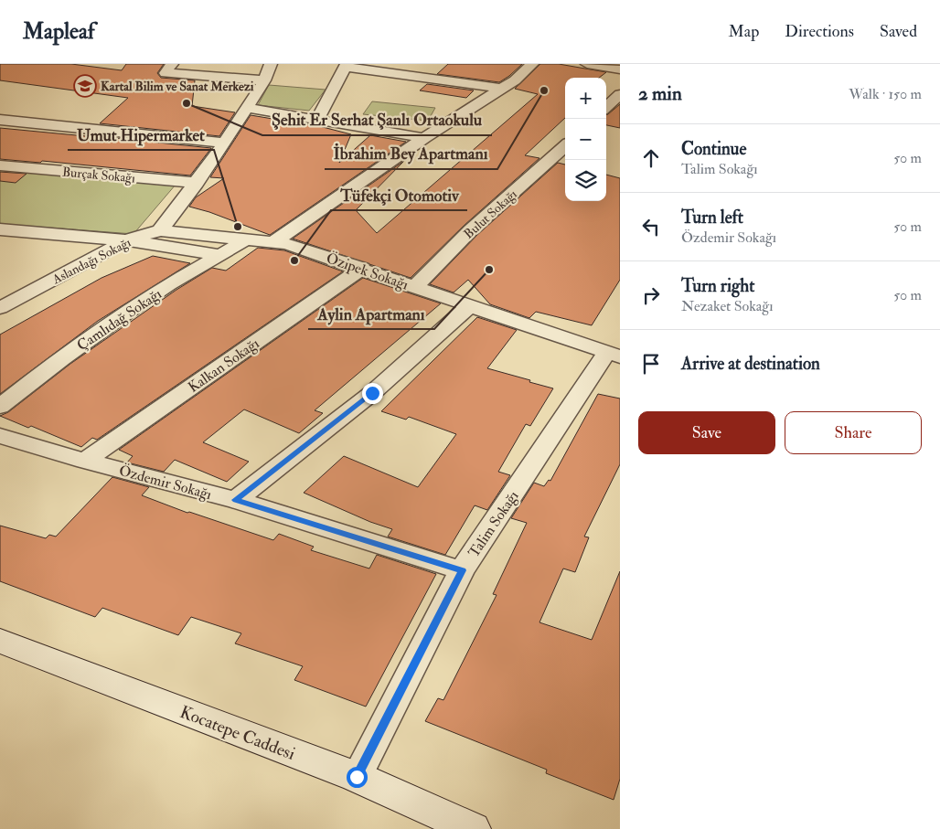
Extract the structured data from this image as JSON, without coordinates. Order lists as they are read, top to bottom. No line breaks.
{"streets":{"street":["Burçak Sokağı","Bulut Sokağı","Aslandağı Sokağı","Özipek Sokağı","Çamlıdağ Sokağı","Kalkan Sokağı","Özdemir Sokağı","Talim Sokağı","Kocatepe Caddesi"]},"crossings":[["Bulut Sokağı","Özipek Sokağı"],["Aslandağı Sokağı","Özipek Sokağı"],["Özipek Sokağı","Çamlıdağ Sokağı"],["Özipek Sokağı","Kalkan Sokağı"],["Özipek Sokağı","Talim Sokağı"],["Kalkan Sokağı","Özdemir Sokağı"],["Özdemir Sokağı","Talim Sokağı"],["Talim Sokağı","Kocatepe Caddesi"]],"places":{"school or university":["Kartal Bilim ve Sanat Merkezi"],"other":["İbrahim Bey Apartmanı","Şehit Er Serhat Şanlı Ortaokulu","Umut Hipermarket","Tüfekçi Otomotiv","Aylin Apartmanı"]},"page":{"header":"Mapleaf","nav":["Map","Directions","Saved"],"heading":["2 min","Walk · 150 m"],"map_buttons":["+","−"],"list":[["Continue","Talim Sokağı","50 m"],["Turn left","Özdemir Sokağı","50 m"],["Turn right","Nezaket Sokağı","50 m"],"Arrive at destination"],"buttons":["Save","Share"]}}
